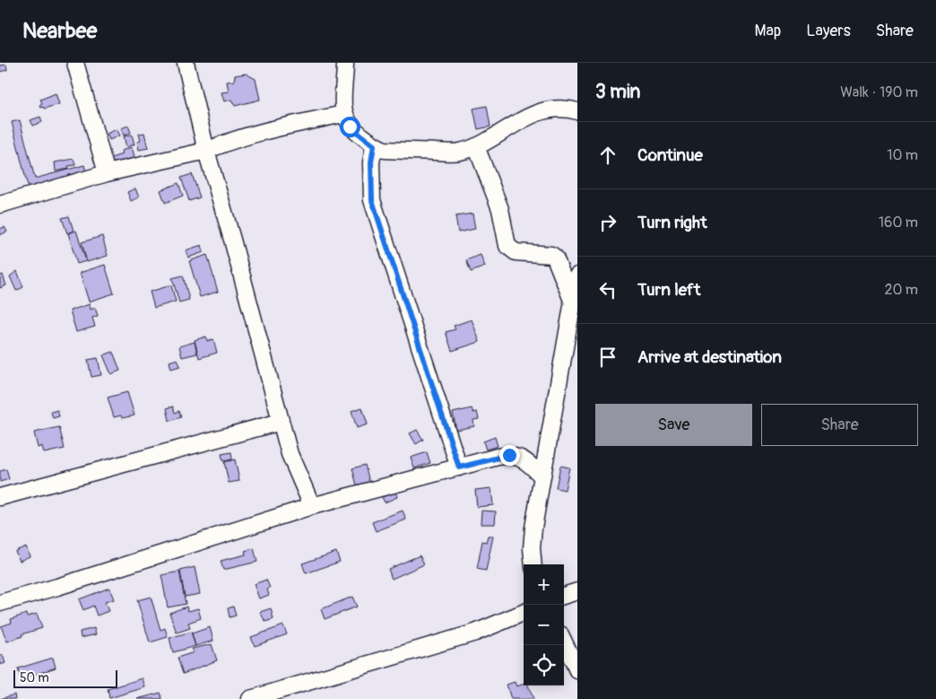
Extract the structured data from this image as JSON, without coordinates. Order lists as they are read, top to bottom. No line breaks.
{"scale_bar":"50 m","page":{"header":"Nearbee","nav":["Map","Layers","Share"],"heading":["3 min","Walk · 190 m"],"list":[["Continue","10 m"],["Turn right","160 m"],["Turn left","20 m"],"Arrive at destination"],"buttons":["Save","Share"],"map_buttons":["+","−"],"scale":"50 m"}}
